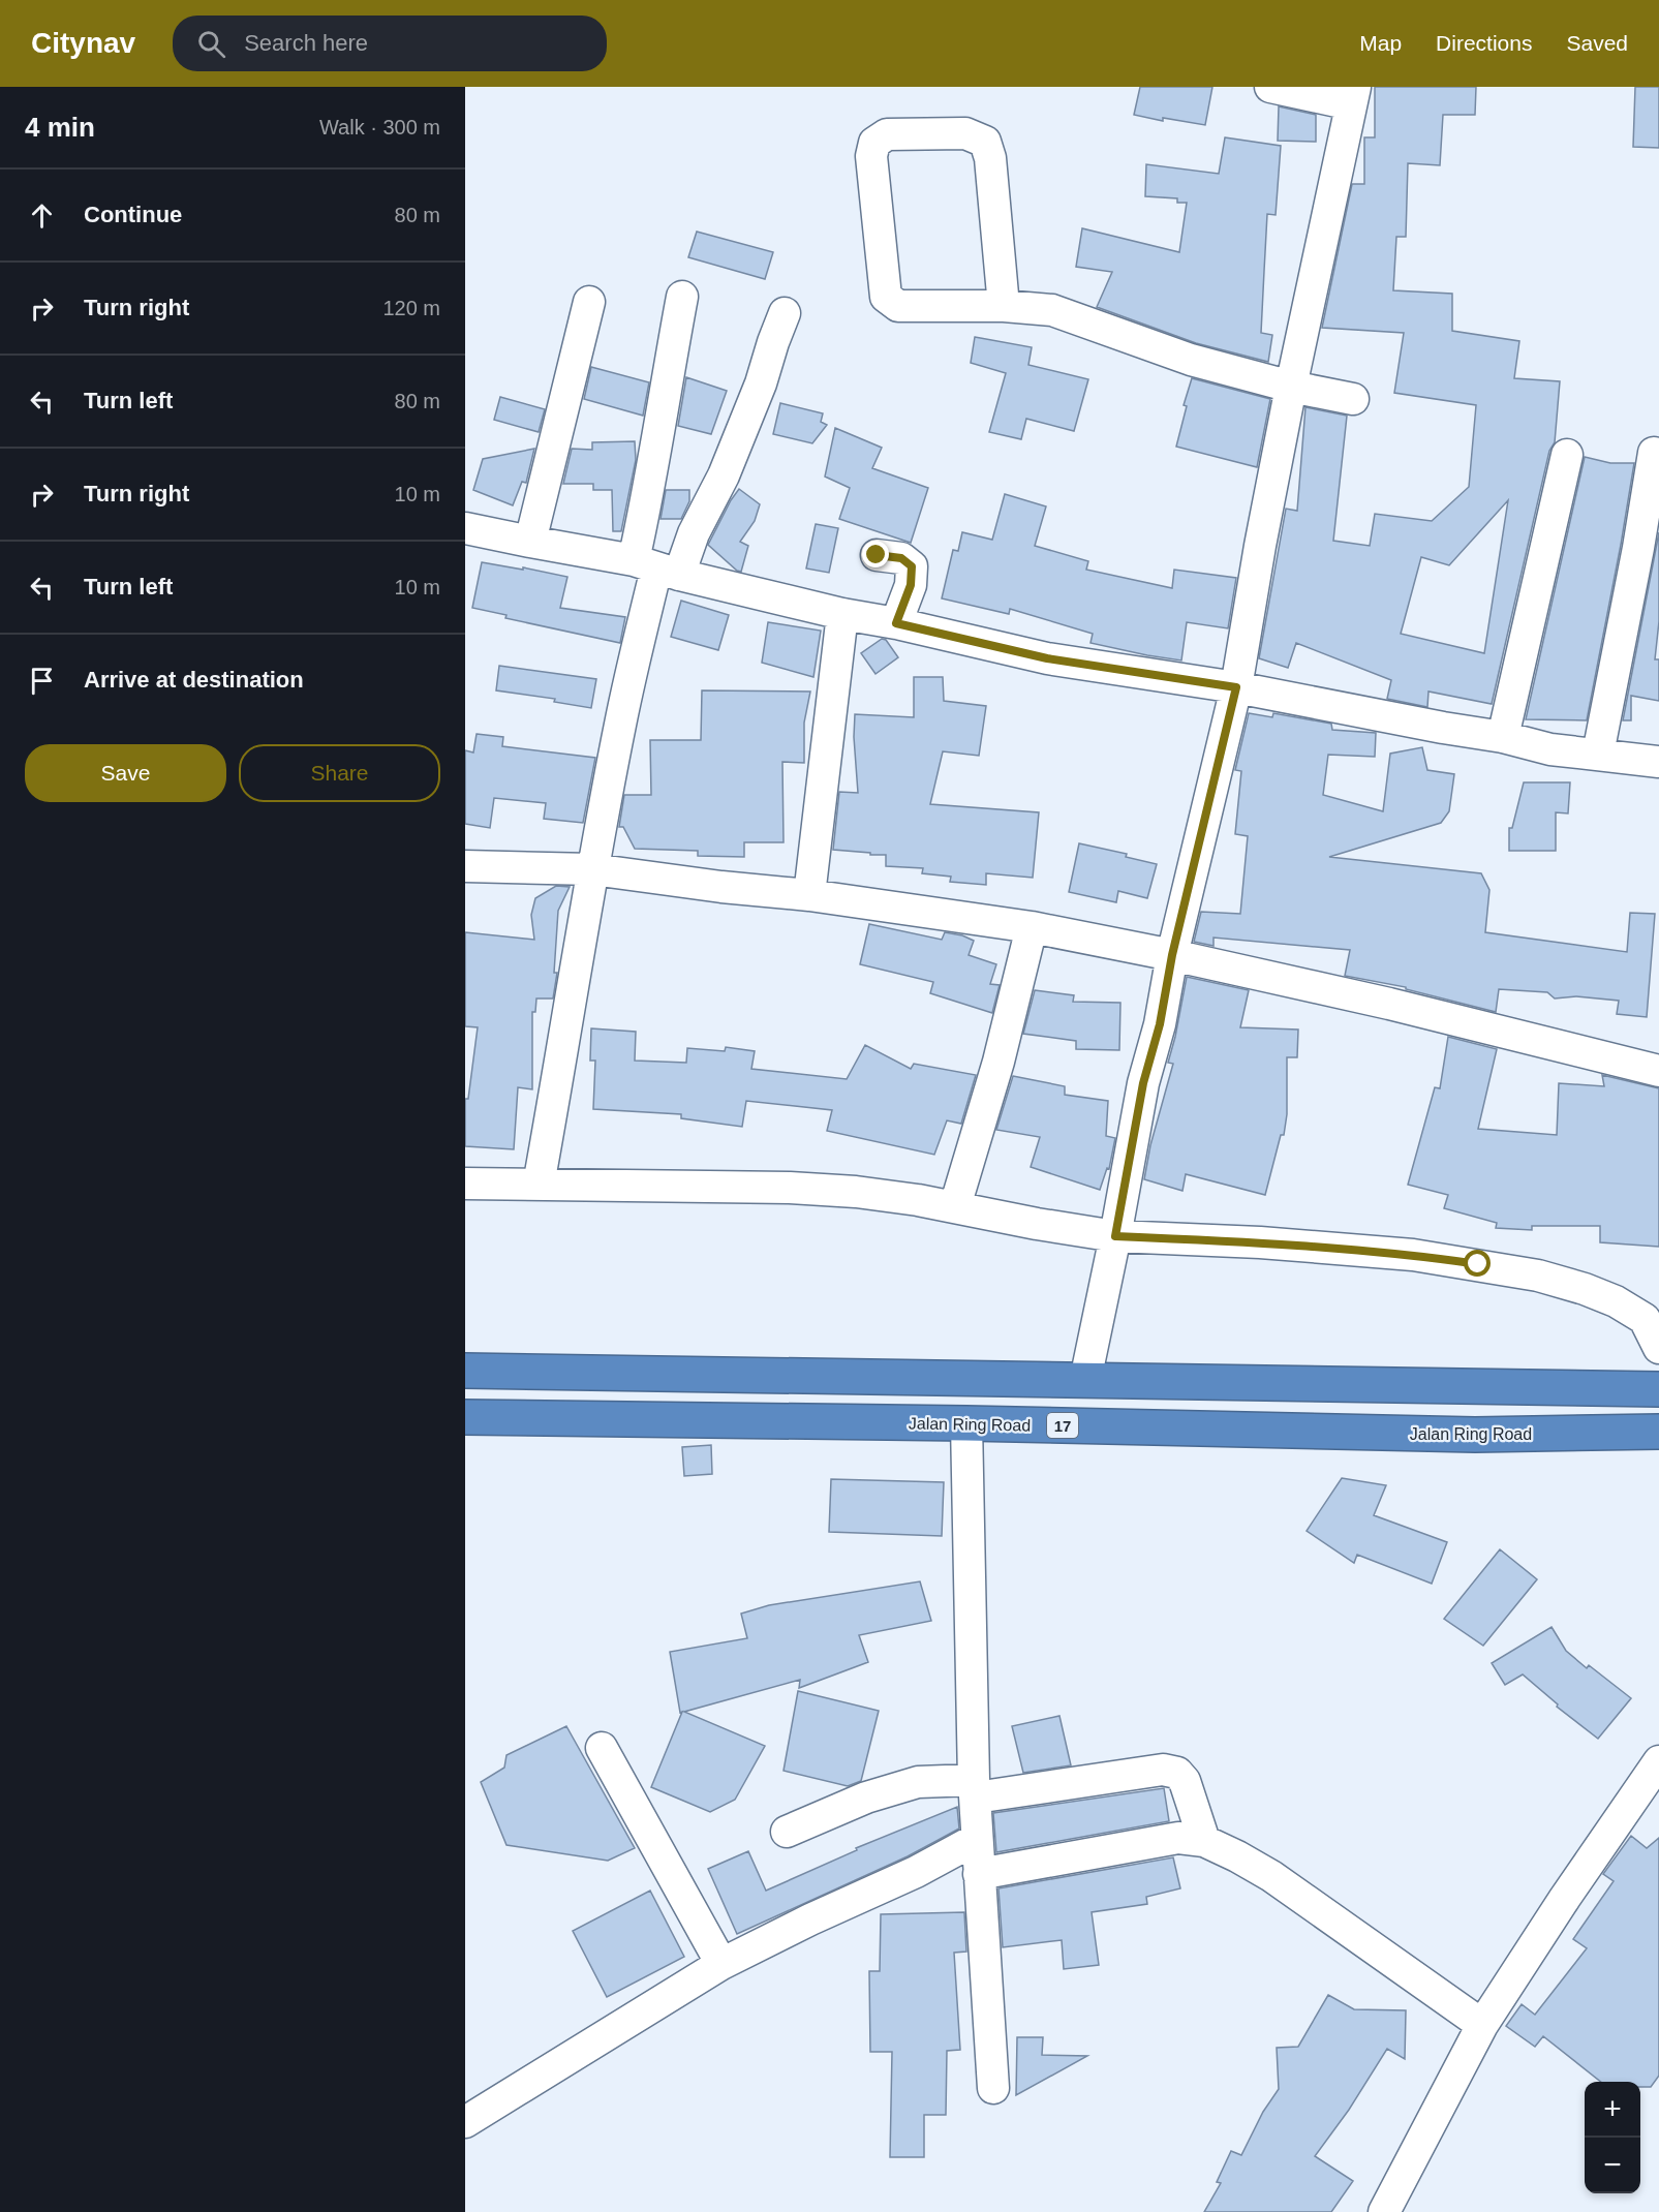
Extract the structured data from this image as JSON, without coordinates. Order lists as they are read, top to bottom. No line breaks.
{"streets":{"highway":["Jalan Ring Road","17"]},"page":{"header":"Citynav","search":"Search here","nav":["Map","Directions","Saved"],"heading":["4 min","Walk · 300 m"],"list":[["Continue","80 m"],["Turn right","120 m"],["Turn left","80 m"],["Turn right","10 m"],["Turn left","10 m"],"Arrive at destination"],"buttons":["Save","Share"],"map_buttons":["+","−"]}}
